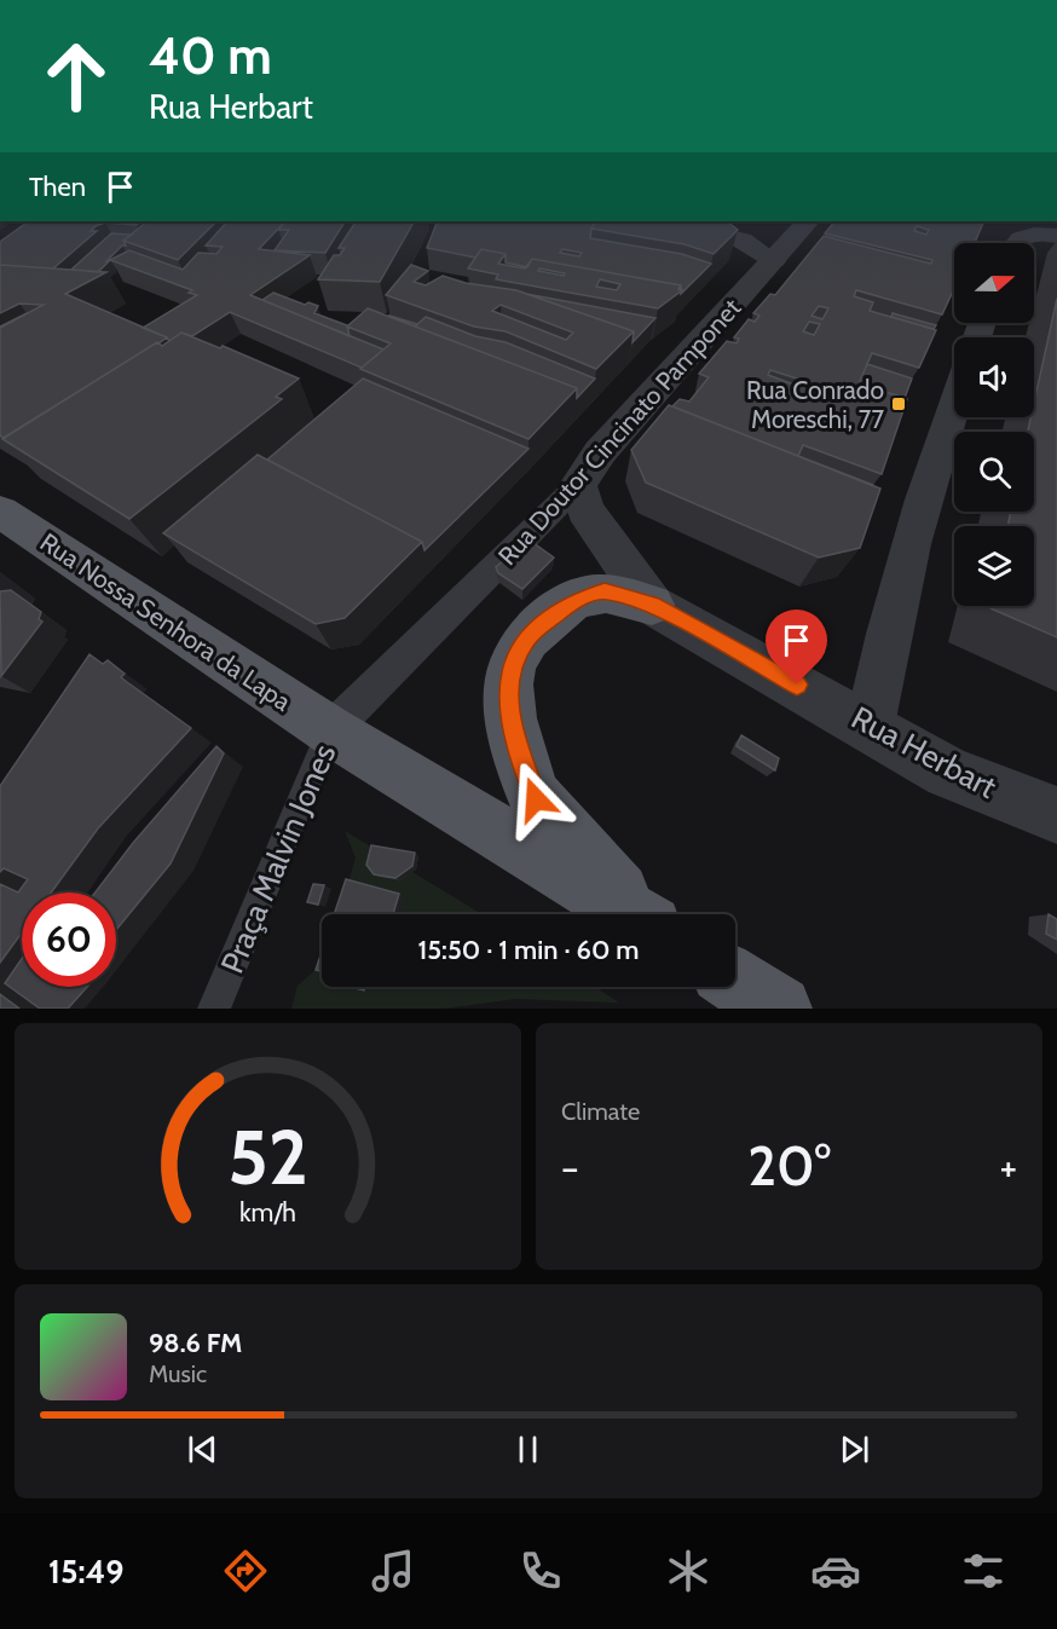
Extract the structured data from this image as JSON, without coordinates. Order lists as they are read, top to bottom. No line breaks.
{"streets":{"main road":["Rua Nossa Senhora da Lapa","Praça Malvin Jones"],"street":["Rua Doutor Cincinato Pamponet","Rua Herbart"]},"crossings":[["Rua Doutor Cincinato Pamponet","Rua Nossa Senhora da Lapa"],["Rua Doutor Cincinato Pamponet","Rua Herbart"],["Rua Doutor Cincinato Pamponet","Praça Malvin Jones"],["Rua Nossa Senhora da Lapa","Praça Malvin Jones"]],"places":{"transit":["Rua Conrado Moreschi, 77"]},"north":"right","page":{"turn":["40 m","Rua Herbart"],"then":"Then","limit":"60","trip":"15:50 · 1 min · 60 m","tile":"Climate","heat":["−","20°","+"],"song":["98.6 FM","Music"],"tabs":"15:49","gauge":["52","km/h"]}}
